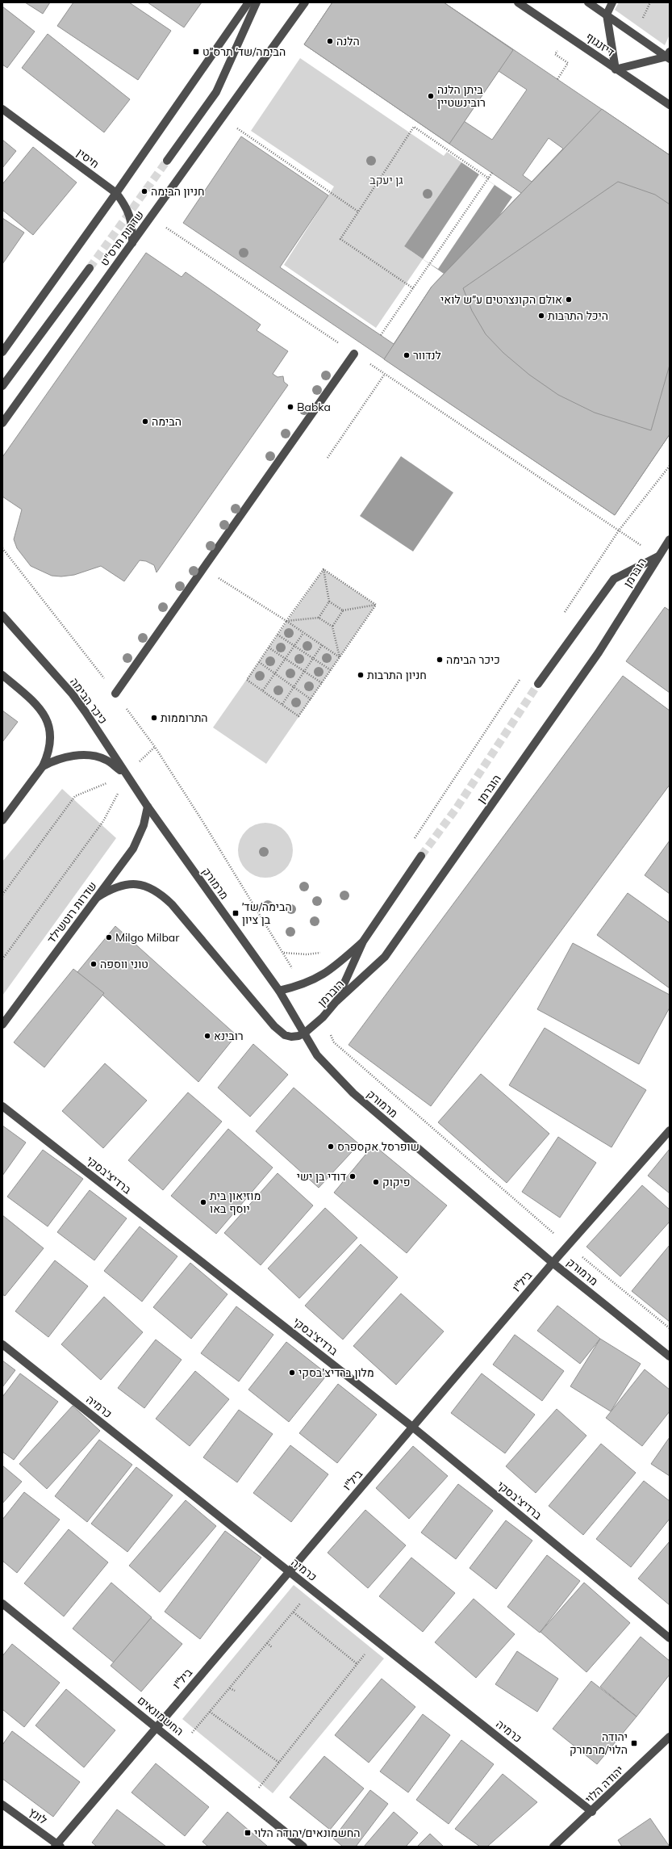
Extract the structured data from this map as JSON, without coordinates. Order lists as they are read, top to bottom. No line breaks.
{"streets":{"street":["דיזנגוף","חיסין","שדרות תרס\"ט","הוברמן","כיכר הבימה","מרמורק","שדרות רוטשילד","ברדיצ'בסקי","ביל\"ו","כרמיה","החשמונאים","יהודה הלוי","לונץ"]},"crossings":[["חיסין","שדרות תרס\"ט"],["הוברמן","מרמורק"],["כיכר הבימה","מרמורק"],["כיכר הבימה","שדרות רוטשילד"],["מרמורק","שדרות רוטשילד"],["מרמורק","ביל\"ו"],["ברדיצ'בסקי","ביל\"ו"],["ביל\"ו","כרמיה"],["ביל\"ו","החשמונאים"],["ביל\"ו","לונץ"],["כרמיה","יהודה הלוי"]],"parks":["גן יעקב"],"places":{"other":["הלנה","ביתן הלנה רובינשטיין","חניון הבימה","אולם הקונצרטים ע״ש לואי","היכל התרבות","לנדוור","Babka","הבימה","כיכר הבימה","חניון התרבות","התרוממות","Milgo Milbar","טוני ווספה","רובינא","שופרסל אקספרס","דודי בן ישי","פיקוק","מוזיאון בית יוסף באו","מלון ברדיצ'בסקי"],"transit":["הבימה/שד׳ תרס״ט","הבימה/שד׳ בן ציון","יהודה הלוי/מרמורק","החשמונאים/יהודה הלוי"]}}
